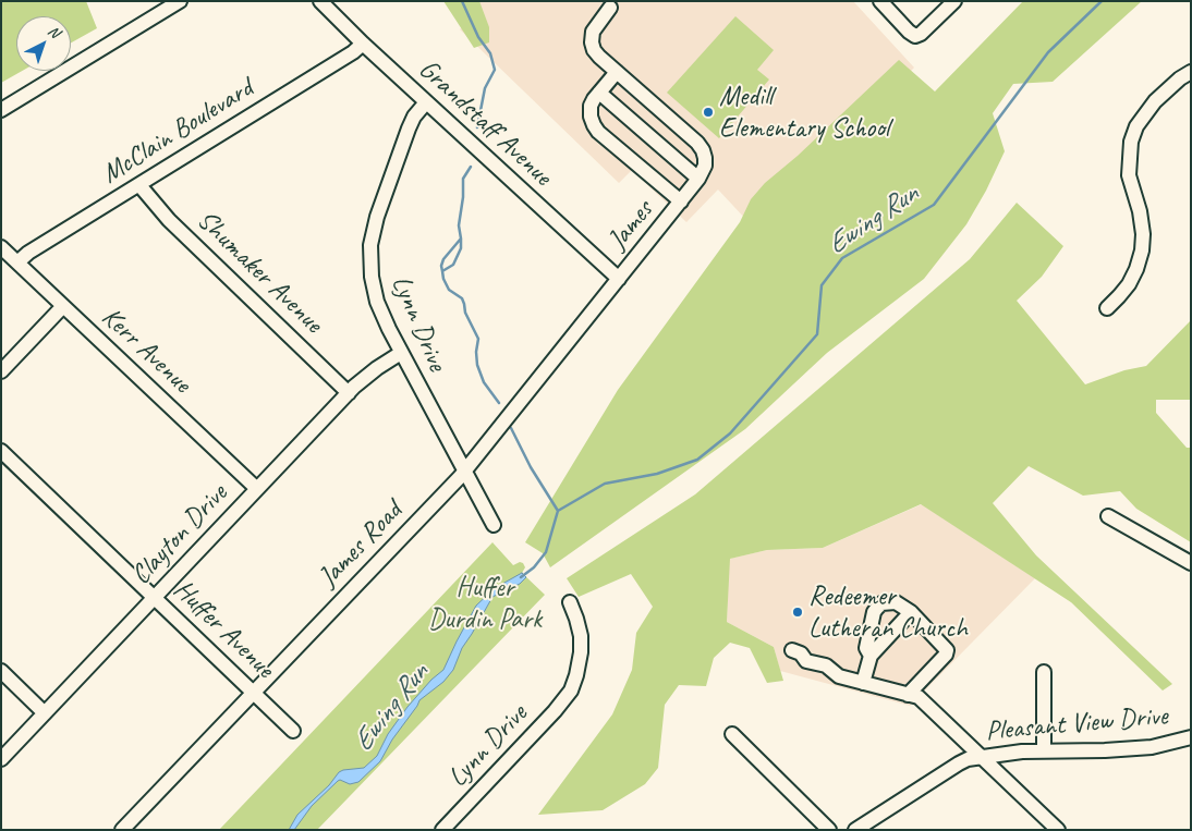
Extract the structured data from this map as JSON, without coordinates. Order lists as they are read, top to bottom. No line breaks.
{"streets":{"street":["Grandstaff Avenue","McClain Boulevard","James","Shumaker Avenue","Lynn Drive","Kerr Avenue","Clayton Drive","James Road","Huffer Avenue","Pleasant View Drive"]},"crossings":[["Grandstaff Avenue","McClain Boulevard"],["Grandstaff Avenue","James"],["Grandstaff Avenue","Lynn Drive"],["Grandstaff Avenue","James Road"],["McClain Boulevard","Shumaker Avenue"],["McClain Boulevard","Kerr Avenue"],["James","James Road"],["Shumaker Avenue","Clayton Drive"],["Lynn Drive","Clayton Drive"],["Lynn Drive","James Road"],["Kerr Avenue","Clayton Drive"],["Clayton Drive","Huffer Avenue"],["James Road","Huffer Avenue"]],"water":["Ewing Run"],"parks":["Huffer Durdin Park"],"places":["Medill Elementary School","Redeemer Lutheran Church"],"north":"top right"}
